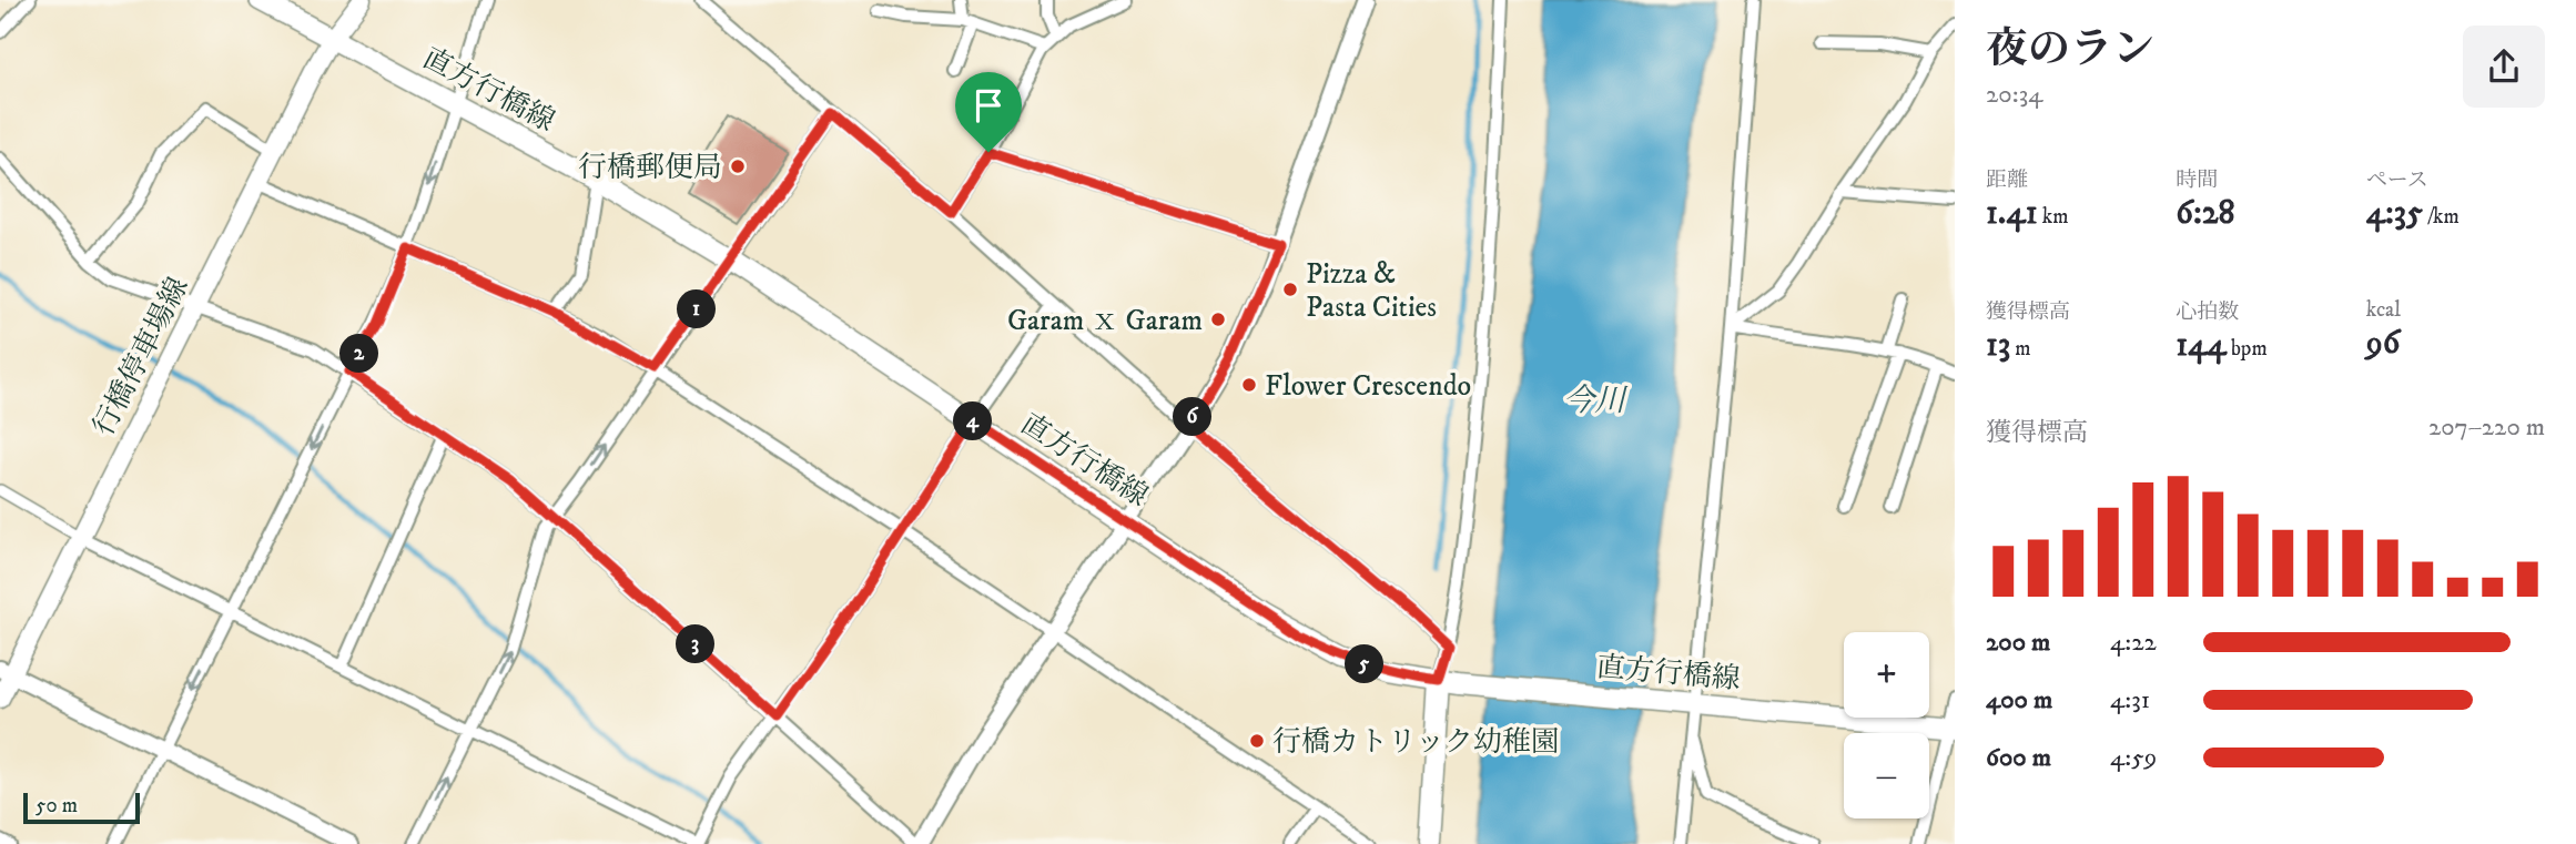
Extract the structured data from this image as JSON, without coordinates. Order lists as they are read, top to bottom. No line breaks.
{"streets":{"main road":["直方行橋線","行橋停車場線"]},"crossings":[["直方行橋線","行橋停車場線"]],"water":["今川"],"places":["行橋郵便局","Pizza & Pasta Cities","Garam ｘ Garam","Flower Crescendo","行橋カトリック幼稚園"],"scale_bar":"50 m","page":{"heading":["夜のラン","20:34"],"stats":[["距離","1.41 km"],["時間","6:28"],["ペース","4:35 /km"],["獲得標高","13 m"],["心拍数","144 bpm"],["kcal","96"]],"pins":["1","2","6","4","3","5"],"chart":["獲得標高","207–220 m"],"list":[{"name":"200 m","note":"4:22"},{"name":"400 m","note":"4:31"},{"name":"600 m","note":"4:59"}],"map_buttons":["+","−"],"scale":"50 m"}}
